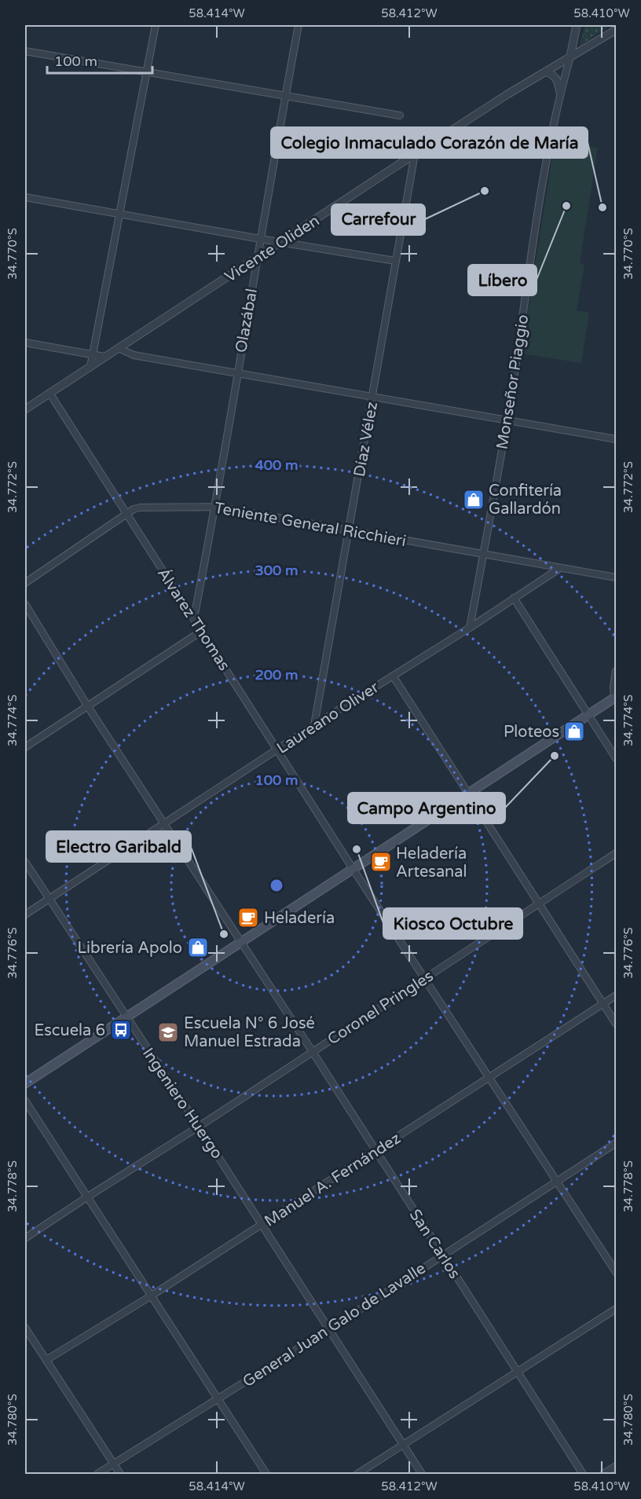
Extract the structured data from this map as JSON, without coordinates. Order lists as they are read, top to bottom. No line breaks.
{"streets":{"street":["Vicente Oliden","Olazábal","Monseñor Piaggio","Díaz Vélez","Teniente General Ricchieri","Álvarez Thomas","Laureano Oliver","Coronel Pringles","Ingeniero Huergo","Manuel A. Fernández","San Carlos","General Juan Galo de Lavalle"]},"crossings":[["Vicente Oliden","Olazábal"],["Vicente Oliden","Monseñor Piaggio"],["Vicente Oliden","Díaz Vélez"],["Vicente Oliden","Álvarez Thomas"],["Olazábal","Teniente General Ricchieri"],["Olazábal","Álvarez Thomas"],["Monseñor Piaggio","Teniente General Ricchieri"],["Monseñor Piaggio","Laureano Oliver"],["Díaz Vélez","Teniente General Ricchieri"],["Díaz Vélez","Laureano Oliver"],["Teniente General Ricchieri","Álvarez Thomas"],["Teniente General Ricchieri","Laureano Oliver"],["Álvarez Thomas","Laureano Oliver"],["Álvarez Thomas","Coronel Pringles"],["Álvarez Thomas","Manuel A. Fernández"],["Álvarez Thomas","General Juan Galo de Lavalle"],["Laureano Oliver","Ingeniero Huergo"],["Laureano Oliver","San Carlos"],["Coronel Pringles","Ingeniero Huergo"],["Coronel Pringles","San Carlos"],["Ingeniero Huergo","Manuel A. Fernández"],["Ingeniero Huergo","General Juan Galo de Lavalle"],["Manuel A. Fernández","San Carlos"],["San Carlos","General Juan Galo de Lavalle"]],"places":{"other":["Carrefour","Líbero","Colegio Inmaculado Corazón de María","Campo Argentino","Kiosco Octubre","Electro Garibald"],"shop":["Confitería Gallardón","Ploteos","Librería Apolo"],"cafe":["Heladería Artesanal","Heladería"],"bus stop":["Escuela 6"],"school or university":["Escuela N° 6 José Manuel Estrada"]},"scale_bar":"100 m","coordinates":["58.414°W","58.412°W","58.410°W","34.770°S","34.772°S","34.774°S","34.776°S","34.778°S","34.780°S"],"rings":["400 m","300 m","200 m","100 m"]}
